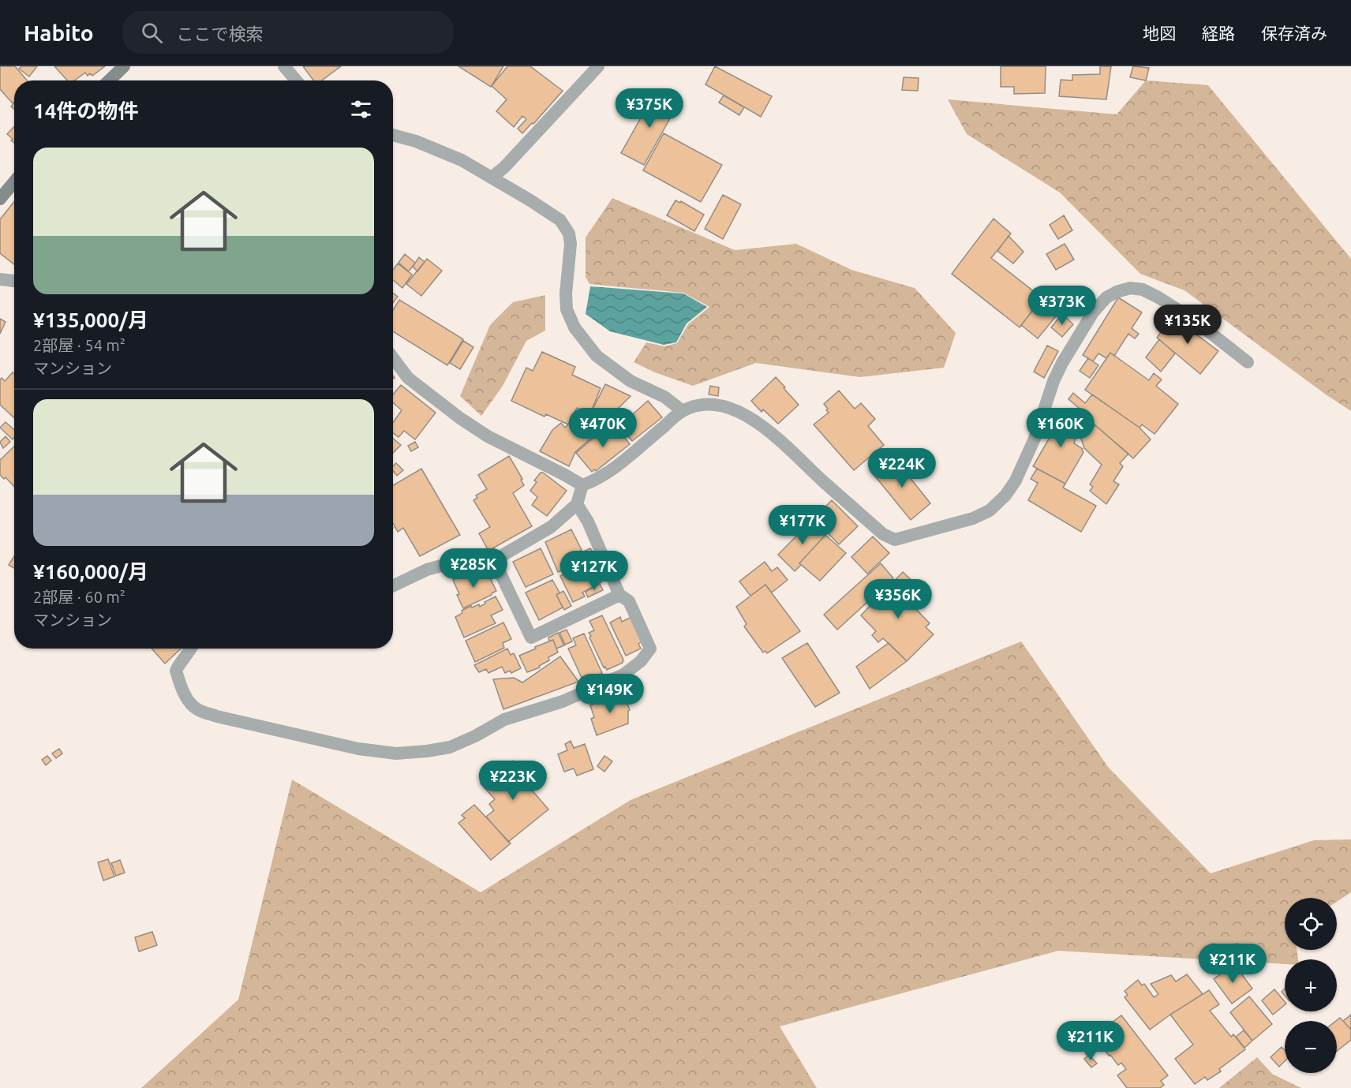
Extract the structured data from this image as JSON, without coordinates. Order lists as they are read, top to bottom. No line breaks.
{"page":{"header":"Habito","search":"ここで検索","nav":["地図","経路","保存済み"],"heading":"14件の物件","price":["¥375K","¥373K","¥135K","¥470K","¥160K","¥224K","¥177K","¥285K","¥127K","¥356K","¥149K","¥223K","¥211K","¥211K"],"list":[{"name":"¥135,000/月","note":"2部屋 · 54 m² · マンション"},{"name":"¥160,000/月","note":"2部屋 · 60 m² · マンション"}],"map_buttons":["+","−"]}}
